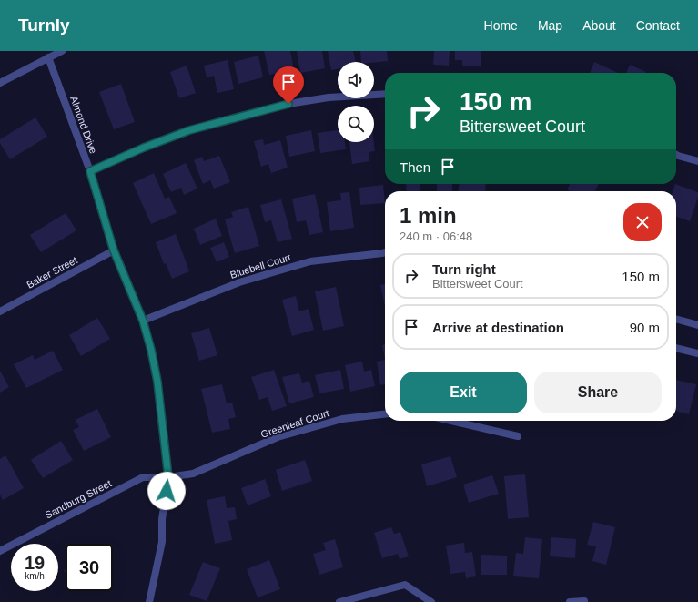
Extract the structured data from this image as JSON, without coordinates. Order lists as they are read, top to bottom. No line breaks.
{"streets":{"street":["Almond Drive","Bluebell Court","Baker Street","Greenleaf Court","Sandburg Street"]},"crossings":[["Almond Drive","Bluebell Court"],["Almond Drive","Baker Street"],["Almond Drive","Greenleaf Court"],["Almond Drive","Sandburg Street"],["Greenleaf Court","Sandburg Street"]],"page":{"header":"Turnly","nav":["Home","Map","About","Contact"],"turn":["150 m","Bittersweet Court"],"then":"Then","heading":["1 min","240 m · 06:48"],"list":[{"name":"Turn right","note":"Bittersweet Court","value":"150 m"},{"name":"Arrive at destination","value":"90 m"}],"buttons":["Exit","Share"],"speed":"19 km/h","limit":"30"}}
